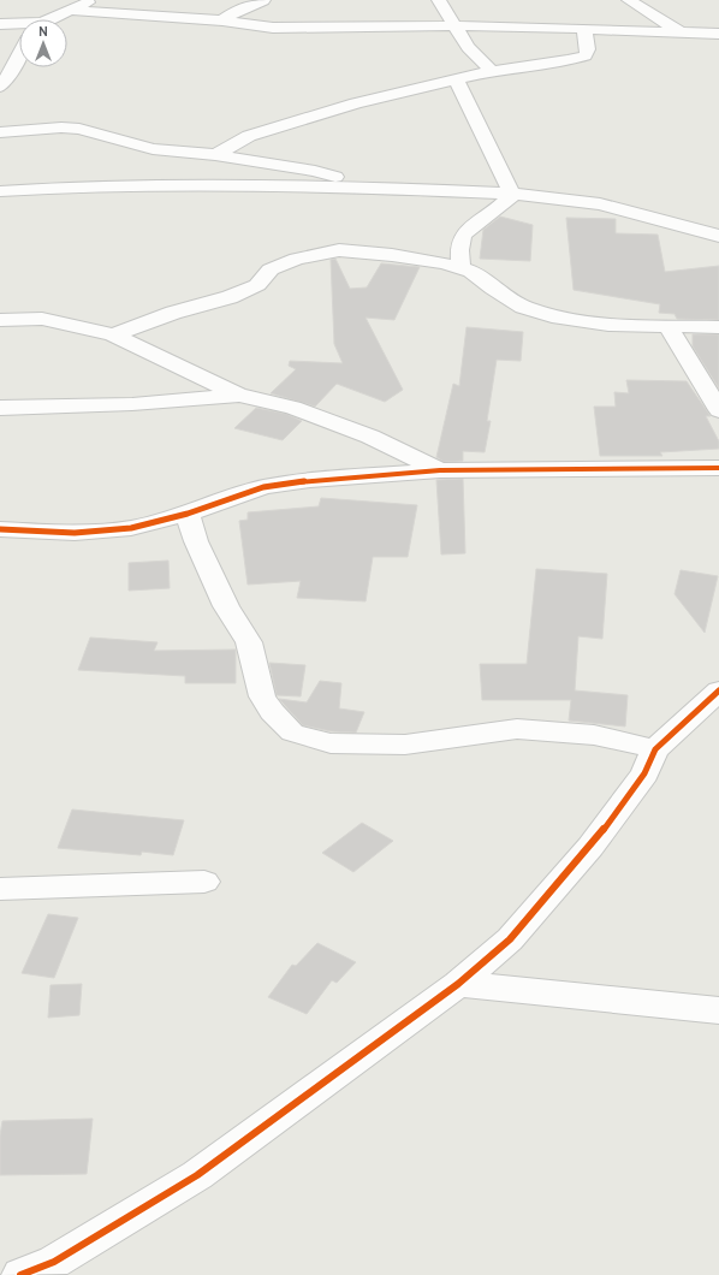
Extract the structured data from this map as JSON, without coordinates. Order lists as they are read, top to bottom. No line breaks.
{"north":"top"}
